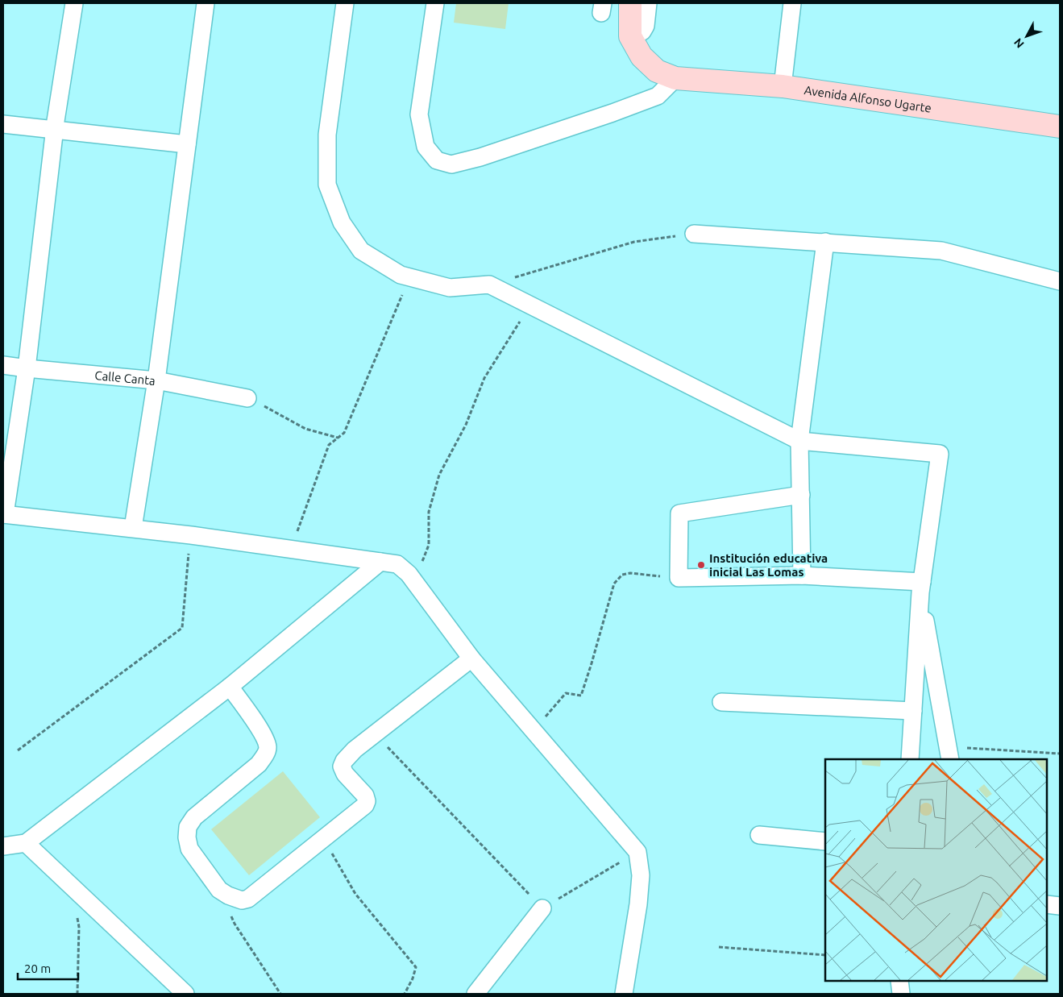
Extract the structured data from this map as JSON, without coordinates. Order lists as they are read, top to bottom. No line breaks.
{"streets":{"street":["Avenida Alfonso Ugarte","Calle Canta"]},"places":["Institución educativa inicial Las Lomas"],"scale_bar":"20 m","north":"bottom left"}
